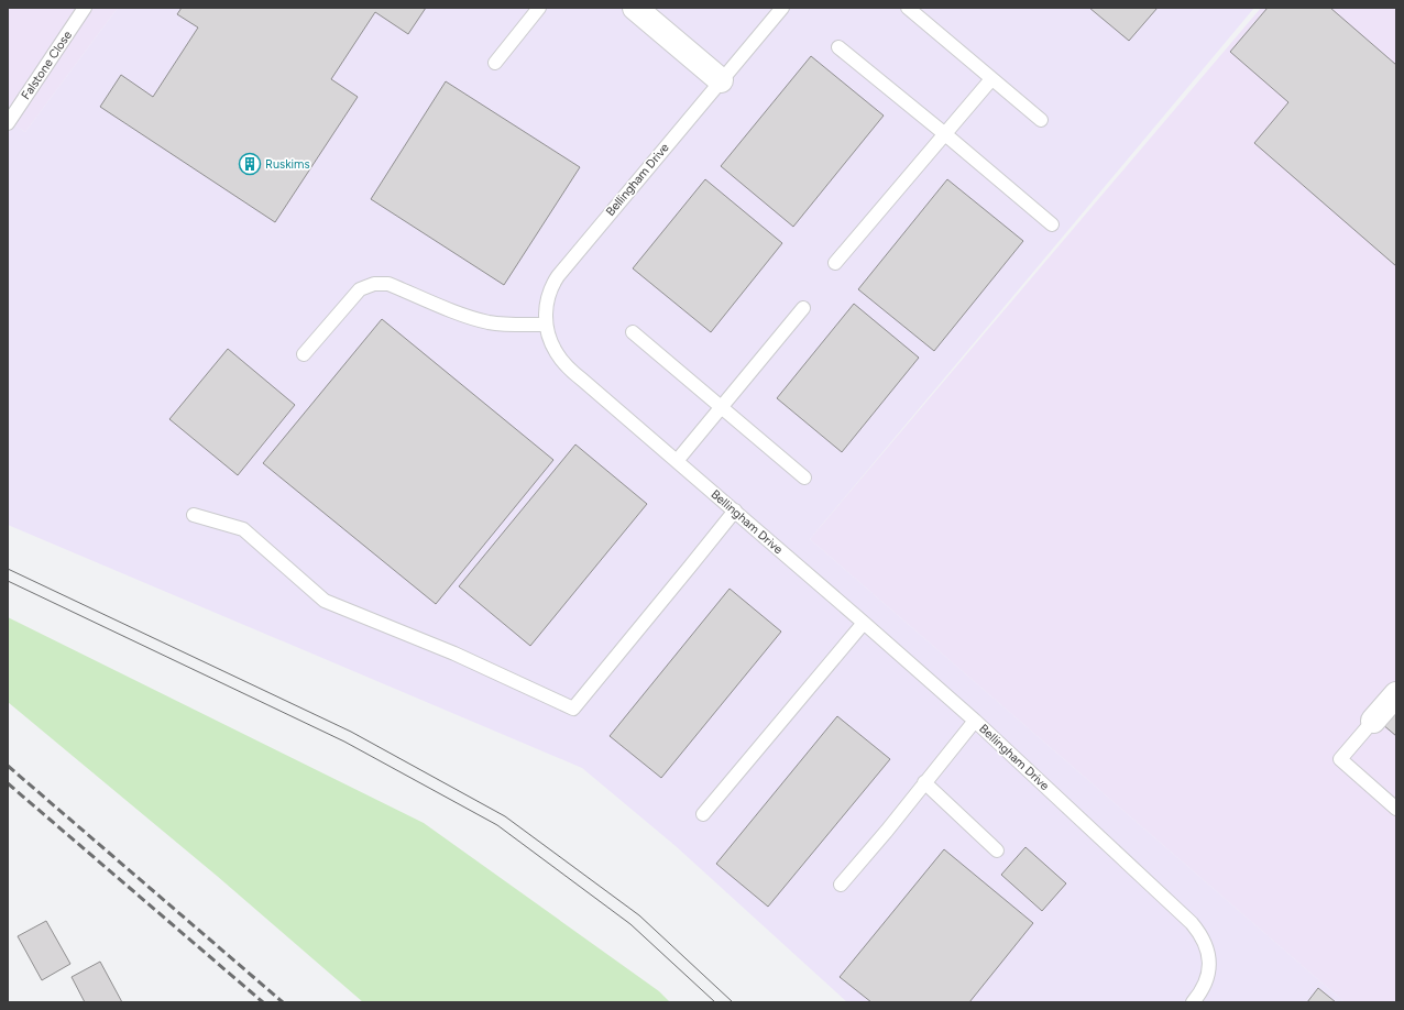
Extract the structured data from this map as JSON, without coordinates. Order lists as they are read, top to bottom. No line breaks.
{"streets":{"lane":["Falstone Close","Bellingham Drive"]},"places":{"building":["Ruskims"]}}
